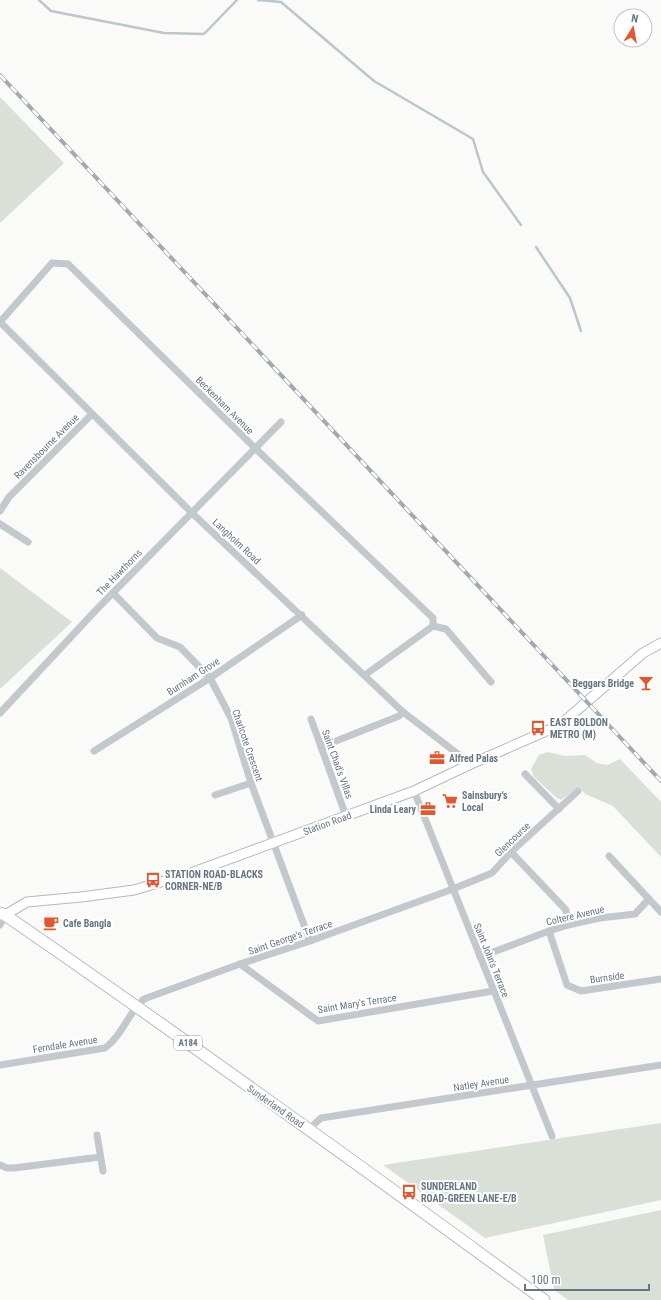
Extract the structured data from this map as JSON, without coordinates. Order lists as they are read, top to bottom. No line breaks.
{"streets":{"main road":["Station Road","A184","Sunderland Road"],"street":["Beckenham Avenue","Ravensbourne Avenue","Langholm Road","The Hawthorns","Burnham Grove","Charlcote Crescent","Saint Chad's Villas","Glencourse","Coltere Avenue","Saint George's Terrace","Saint John's Terrace","Burnside","Saint Mary's Terrace","Ferndale Avenue","Natley Avenue"]},"crossings":[["Beckenham Avenue","Langholm Road"],["Beckenham Avenue","The Hawthorns"],["Ravensbourne Avenue","Langholm Road"],["Langholm Road","The Hawthorns"],["Langholm Road","Burnham Grove"],["Langholm Road","Station Road"],["The Hawthorns","Charlcote Crescent"],["Burnham Grove","Charlcote Crescent"],["Charlcote Crescent","Station Road"],["Charlcote Crescent","Saint George's Terrace"],["Saint Chad's Villas","Station Road"],["Station Road","Saint John's Terrace"],["Station Road","Sunderland Road"],["Glencourse","Saint George's Terrace"],["Glencourse","Saint John's Terrace"],["Coltere Avenue","Saint John's Terrace"],["Coltere Avenue","Burnside"],["Saint George's Terrace","Saint John's Terrace"],["Saint George's Terrace","Saint Mary's Terrace"],["Saint George's Terrace","Ferndale Avenue"],["Saint George's Terrace","Sunderland Road"],["Saint John's Terrace","Saint Mary's Terrace"],["Saint John's Terrace","Natley Avenue"],["Ferndale Avenue","Sunderland Road"],["Natley Avenue","Sunderland Road"]],"places":{"bar":["Beggars Bridge"],"bus stop":["EAST BOLDON METRO (M)","STATION ROAD-BLACKS CORNER-NE/B","SUNDERLAND ROAD-GREEN LANE-E/B"],"office":["Alfred Palas","Linda Leary"],"supermarket":["Sainsbury's Local"],"cafe":["Cafe Bangla"]},"scale_bar":"100 m","north":"top"}
